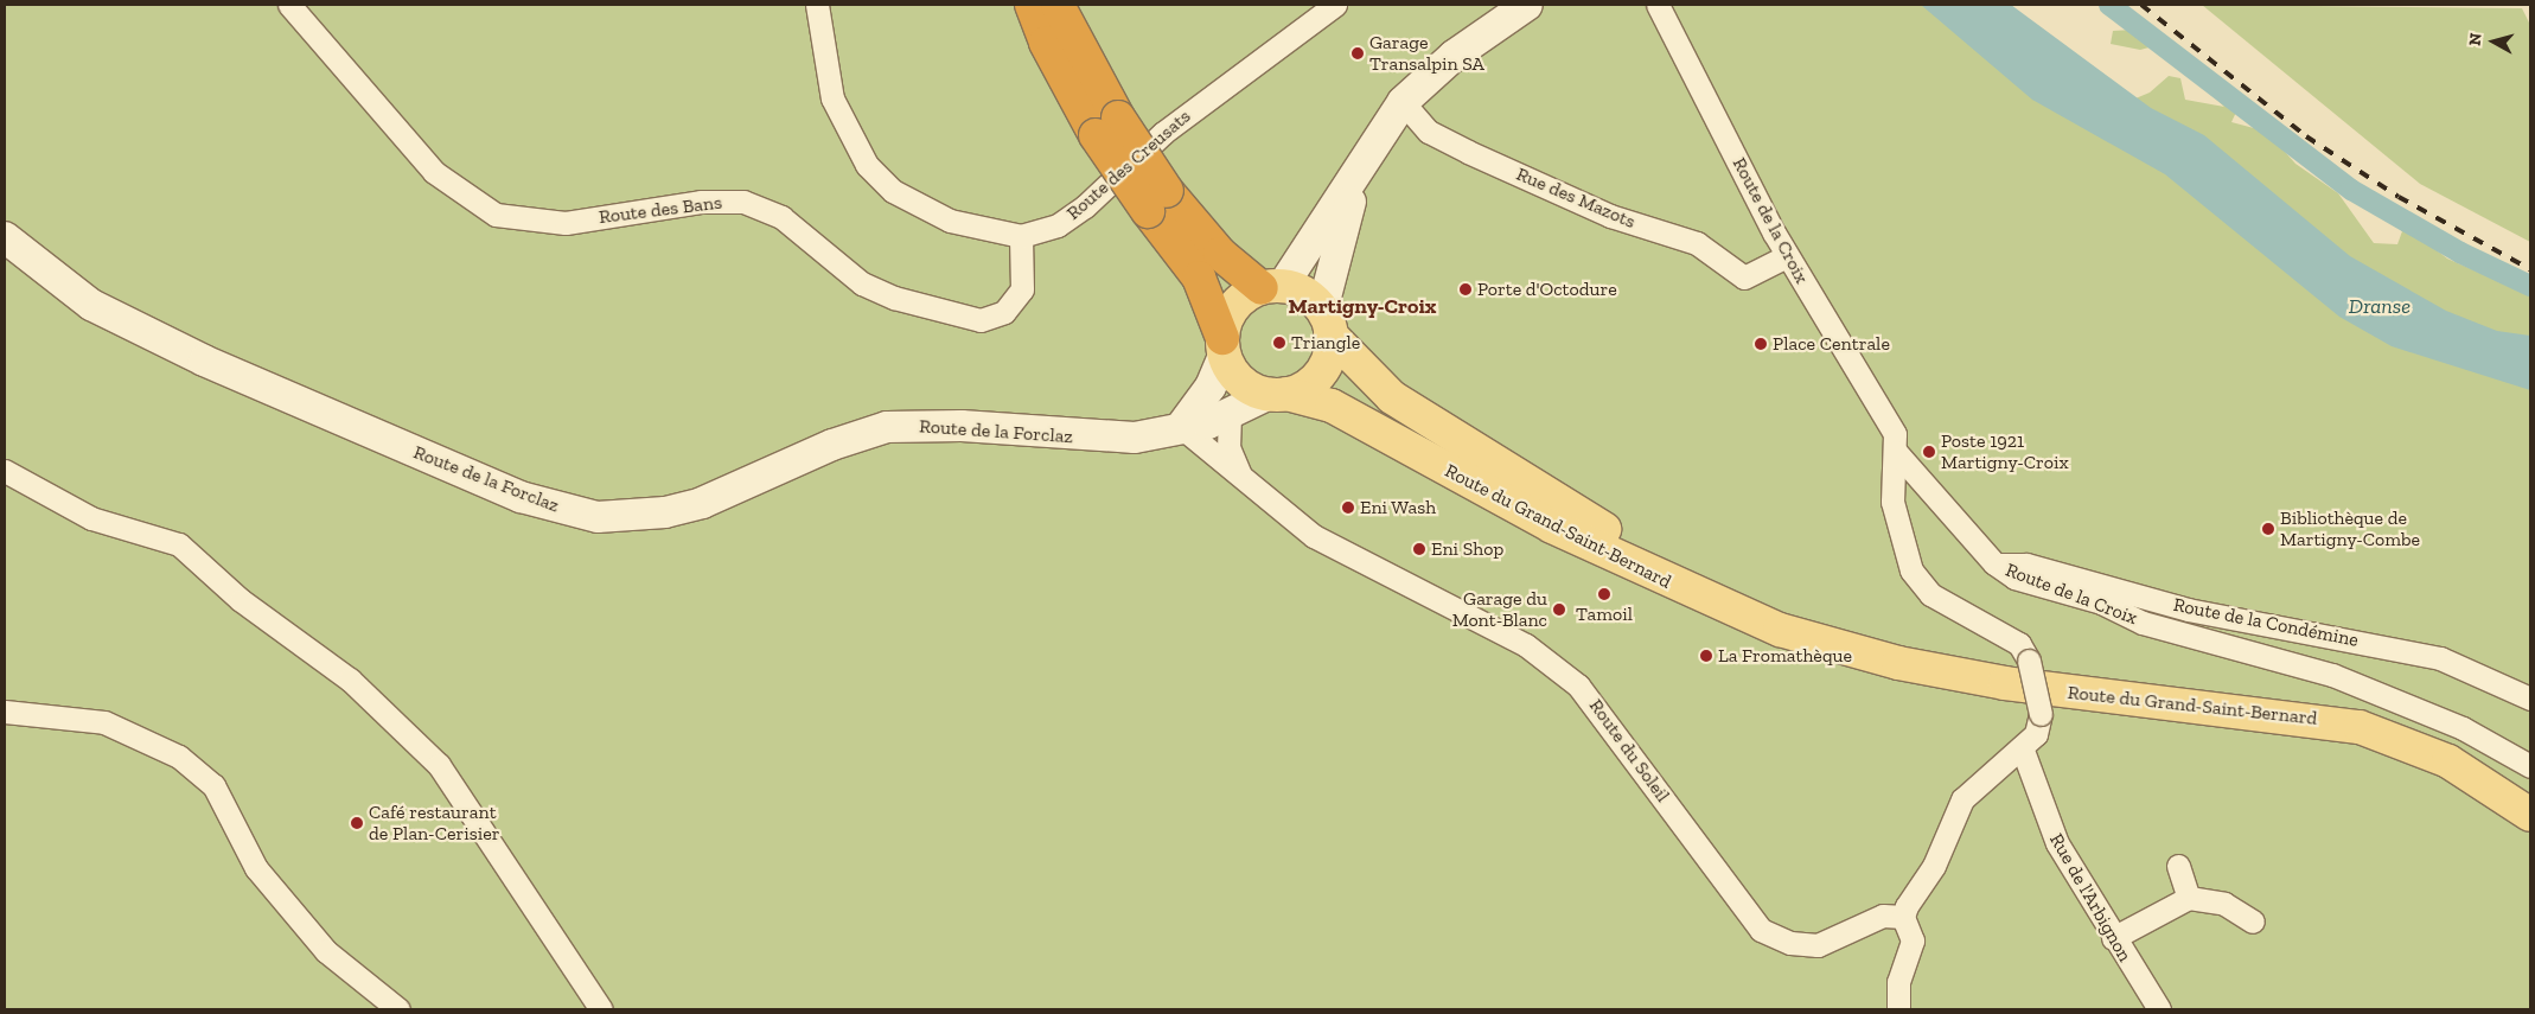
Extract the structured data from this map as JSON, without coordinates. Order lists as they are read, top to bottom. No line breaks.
{"streets":{"main road":["Route de la Forclaz","Route du Grand-Saint-Bernard"],"street":["Route des Creusats","Rue des Mazots","Route des Bans","Route de la Croix","Route de la Condémine","Route du Soleil","Rue de l'Arbignon"]},"crossings":[["Route des Creusats","Route des Bans"],["Rue des Mazots","Route de la Croix"],["Route de la Croix","Route de la Condémine"],["Route de la Forclaz","Route du Grand-Saint-Bernard"],["Route de la Forclaz","Route du Soleil"]],"districts":["Martigny-Croix"],"water":["Dranse"],"places":["Garage Transalpin SA","Porte d'Octodure","Triangle","Place Centrale","Poste 1921 Martigny-Croix","Eni Wash","Bibliothèque de Martigny-Combe","Eni Shop","Tamoil","Garage du Mont-Blanc","La Fromathèque","Café restaurant de Plan-Cerisier"],"north":"left"}
